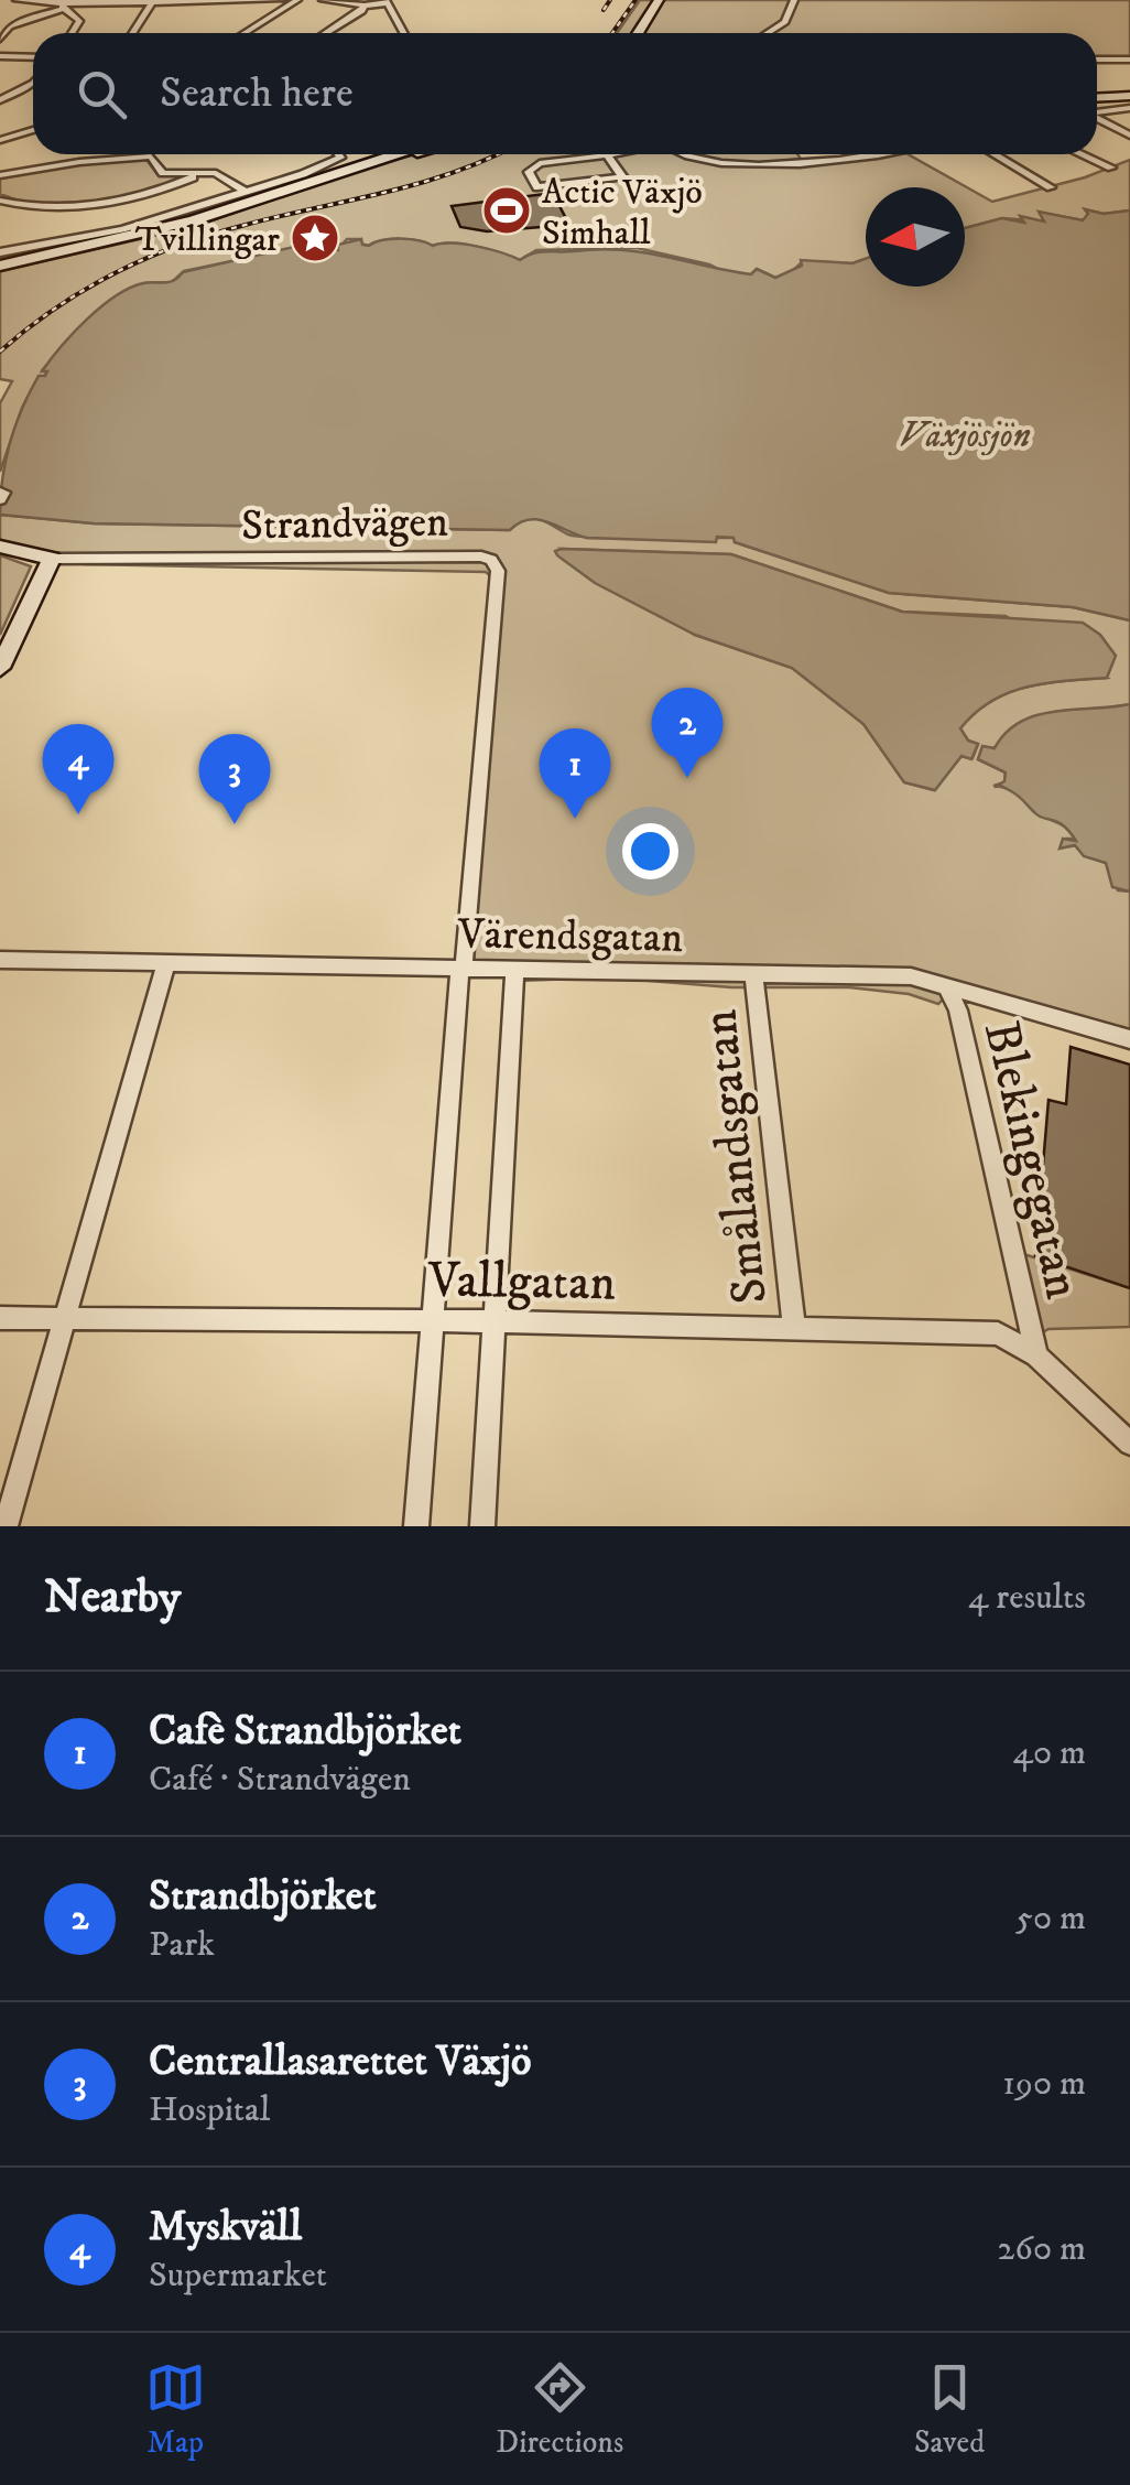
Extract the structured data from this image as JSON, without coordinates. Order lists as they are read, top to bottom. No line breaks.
{"streets":{"street":["Strandvägen","Värendsgatan","Smålandsgatan","Blekingegatan","Vallgatan"]},"crossings":[["Strandvägen","Värendsgatan"],["Värendsgatan","Smålandsgatan"],["Värendsgatan","Blekingegatan"],["Smålandsgatan","Vallgatan"],["Blekingegatan","Vallgatan"]],"water":["Växjösjön"],"places":{"sports":["Actic Växjö Simhall"],"place":["Tvillingar"]},"north":"left","page":{"search":"Search here","pins":["2","4","1","3"],"heading":["Nearby","4 results"],"list":[{"mark":"1","name":"Cafè Strandbjörket","note":"Café · Strandvägen","value":"40 m"},{"mark":"2","name":"Strandbjörket","note":"Park","value":"50 m"},{"mark":"3","name":"Centrallasarettet Växjö","note":"Hospital","value":"190 m"},{"mark":"4","name":"Myskväll","note":"Supermarket","value":"260 m"}],"nav":["Map","Directions","Saved"]}}
